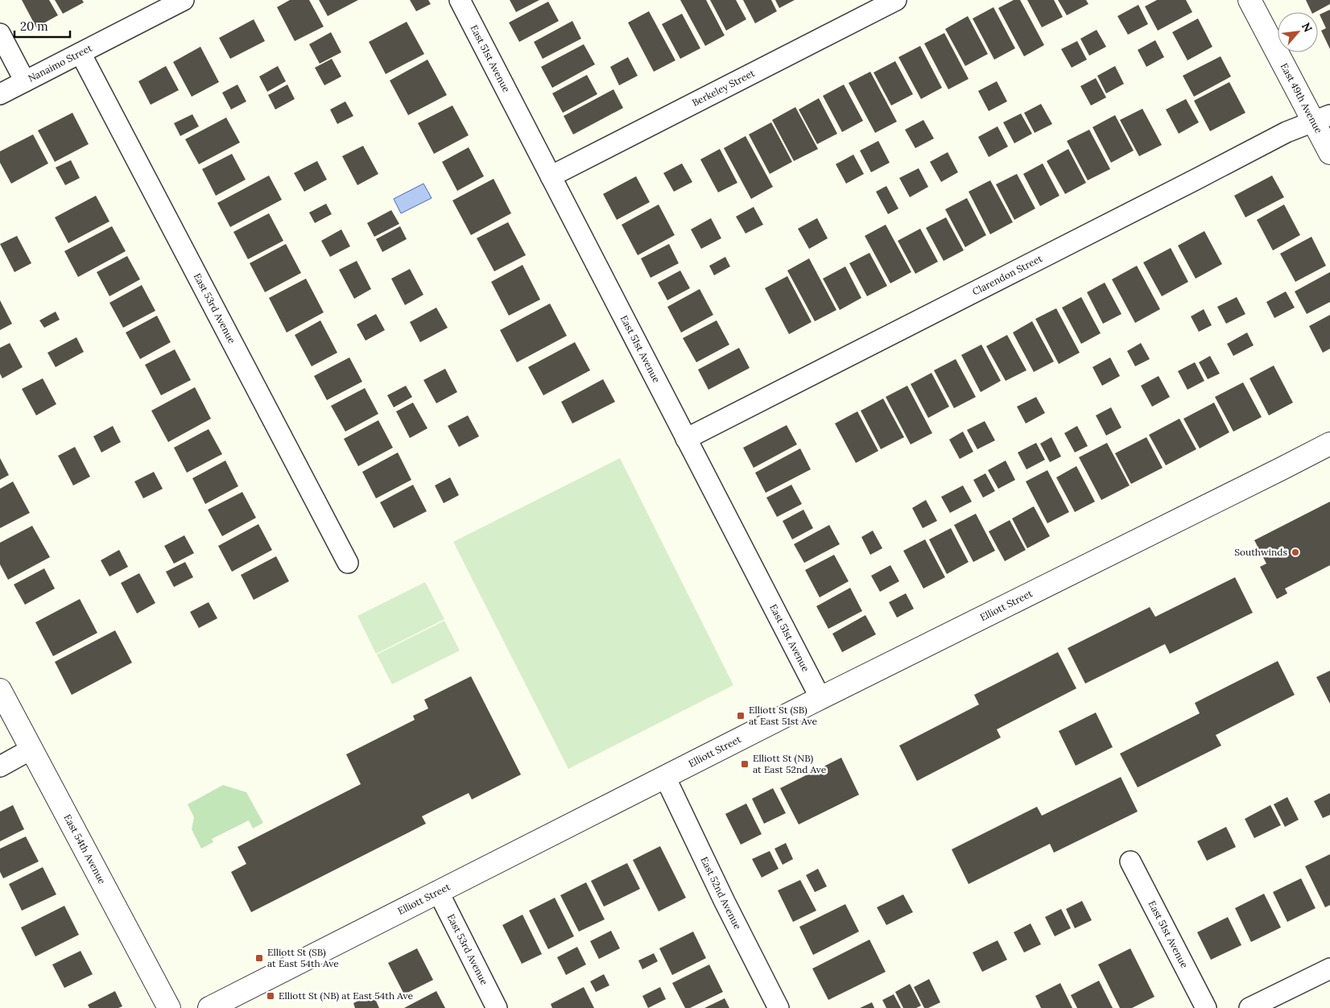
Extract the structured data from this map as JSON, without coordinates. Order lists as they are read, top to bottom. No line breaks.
{"streets":{"street":["East 51st Avenue","Nanaimo Street","Berkeley Street","East 49th Avenue","Clarendon Street","East 53rd Avenue","Elliott Street","East 54th Avenue","East 52nd Avenue"]},"crossings":[["East 51st Avenue","Berkeley Street"],["East 51st Avenue","Clarendon Street"],["East 51st Avenue","Elliott Street"],["Nanaimo Street","East 53rd Avenue"],["East 49th Avenue","Clarendon Street"],["East 53rd Avenue","Elliott Street"],["Elliott Street","East 52nd Avenue"]],"places":{"other":["Southwinds"],"transit":["Elliott St (SB) at East 51st Ave","Elliott St (NB) at East 52nd Ave","Elliott St (SB) at East 54th Ave","Elliott St (NB) at East 54th Ave"]},"scale_bar":"20 m","north":"top right"}
